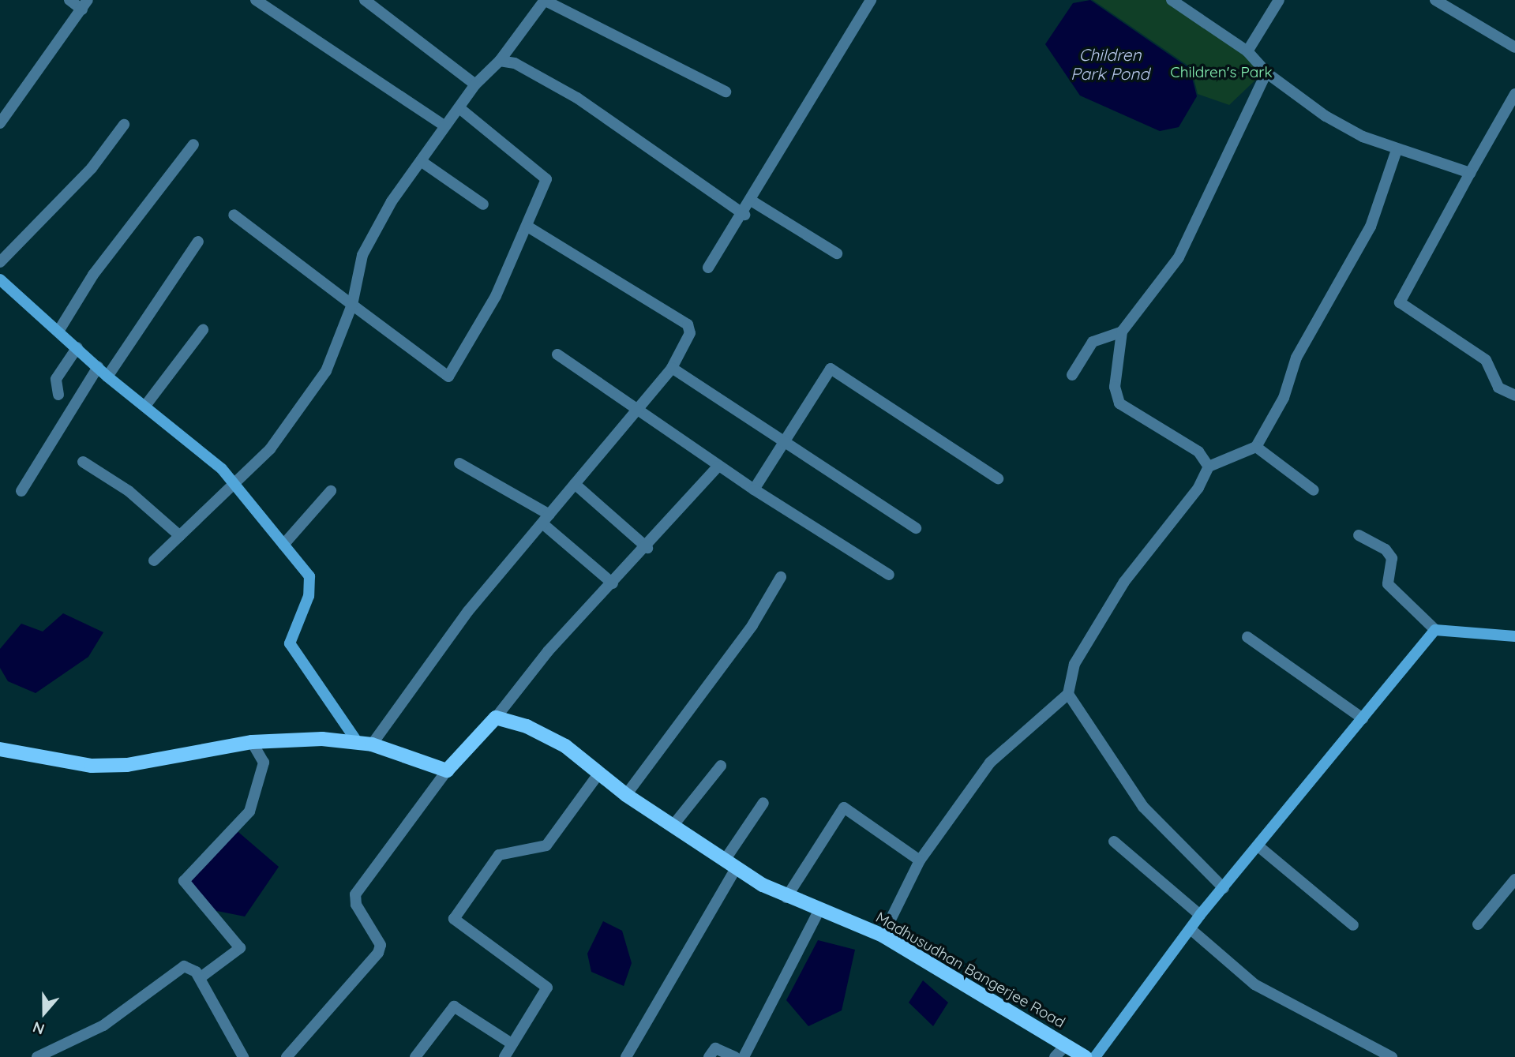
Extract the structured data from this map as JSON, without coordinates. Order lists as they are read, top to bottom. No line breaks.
{"streets":{"main road":["Madhusudhan Bangerjee Road"]},"water":["Children Park Pond"],"parks":["Children's Park"],"north":"bottom"}
